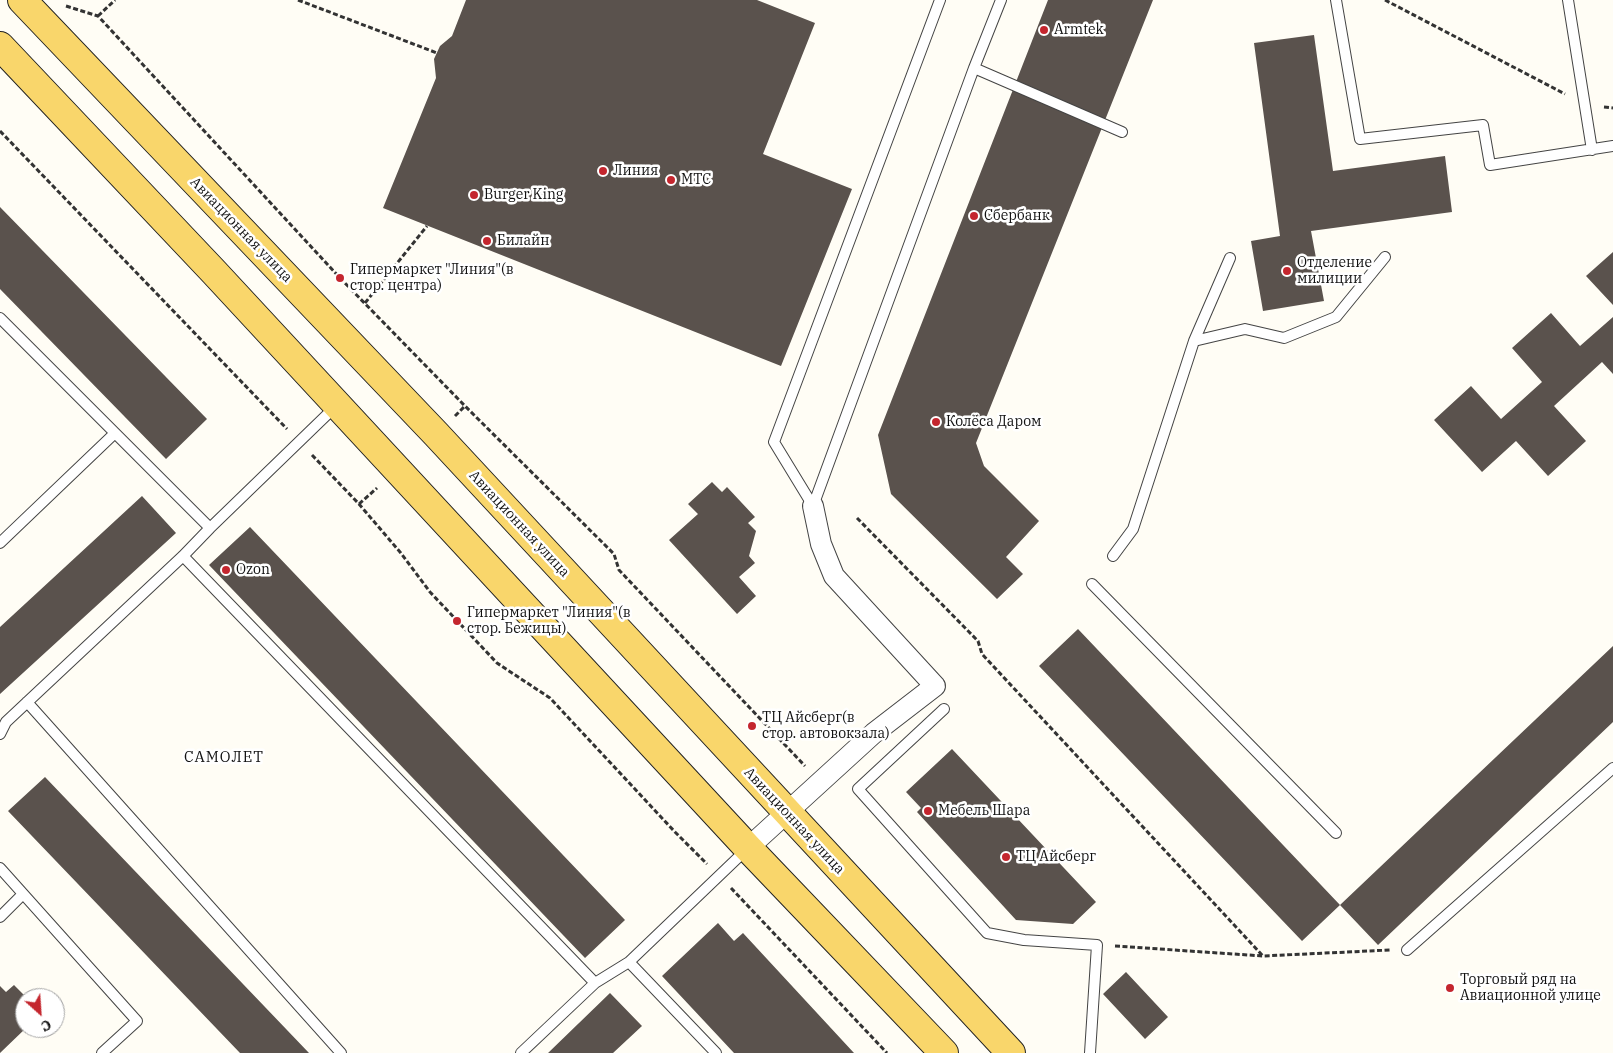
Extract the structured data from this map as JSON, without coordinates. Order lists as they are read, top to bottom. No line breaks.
{"streets":{"main road":["Авиационная улица"]},"districts":["САМОЛЕТ"],"places":["Armtek","Линия","МТС","Burger King","Сбербанк","Билайн","Отделение милиции","Гипермаркет \"Линия\"(в стор. центра)","Колёса Даром","Ozon","Гипермаркет \"Линия\"(в стор. Бежицы)","ТЦ Айсберг(в стор. автовокзала)","Мебель Шара","ТЦ Айсберг","Торговый ряд на Авиационной улице"],"north":"bottom right"}
